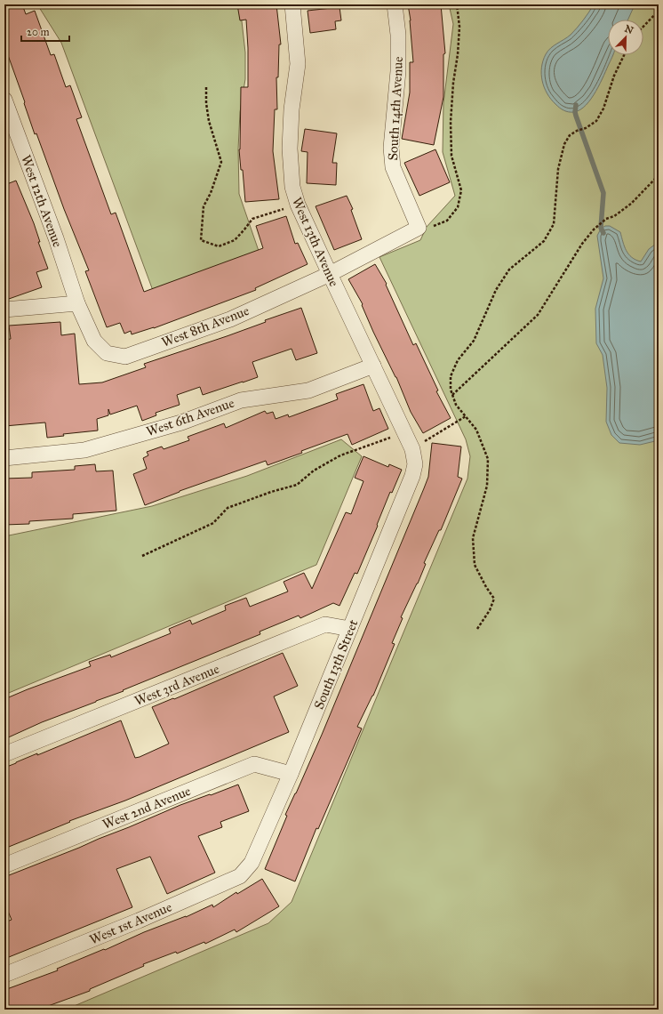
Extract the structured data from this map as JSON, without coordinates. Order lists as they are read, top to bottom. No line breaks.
{"streets":{"street":["South 14th Avenue","West 12th Avenue","West 13th Avenue","West 8th Avenue","West 6th Avenue","South 13th Street","West 3rd Avenue","West 2nd Avenue","West 1st Avenue"]},"crossings":[["South 14th Avenue","West 8th Avenue"],["West 12th Avenue","West 8th Avenue"],["West 13th Avenue","West 8th Avenue"],["West 13th Avenue","West 6th Avenue"],["West 13th Avenue","South 13th Street"],["South 13th Street","West 3rd Avenue"],["South 13th Street","West 2nd Avenue"],["South 13th Street","West 1st Avenue"]],"scale_bar":"20 m","north":"top right"}
